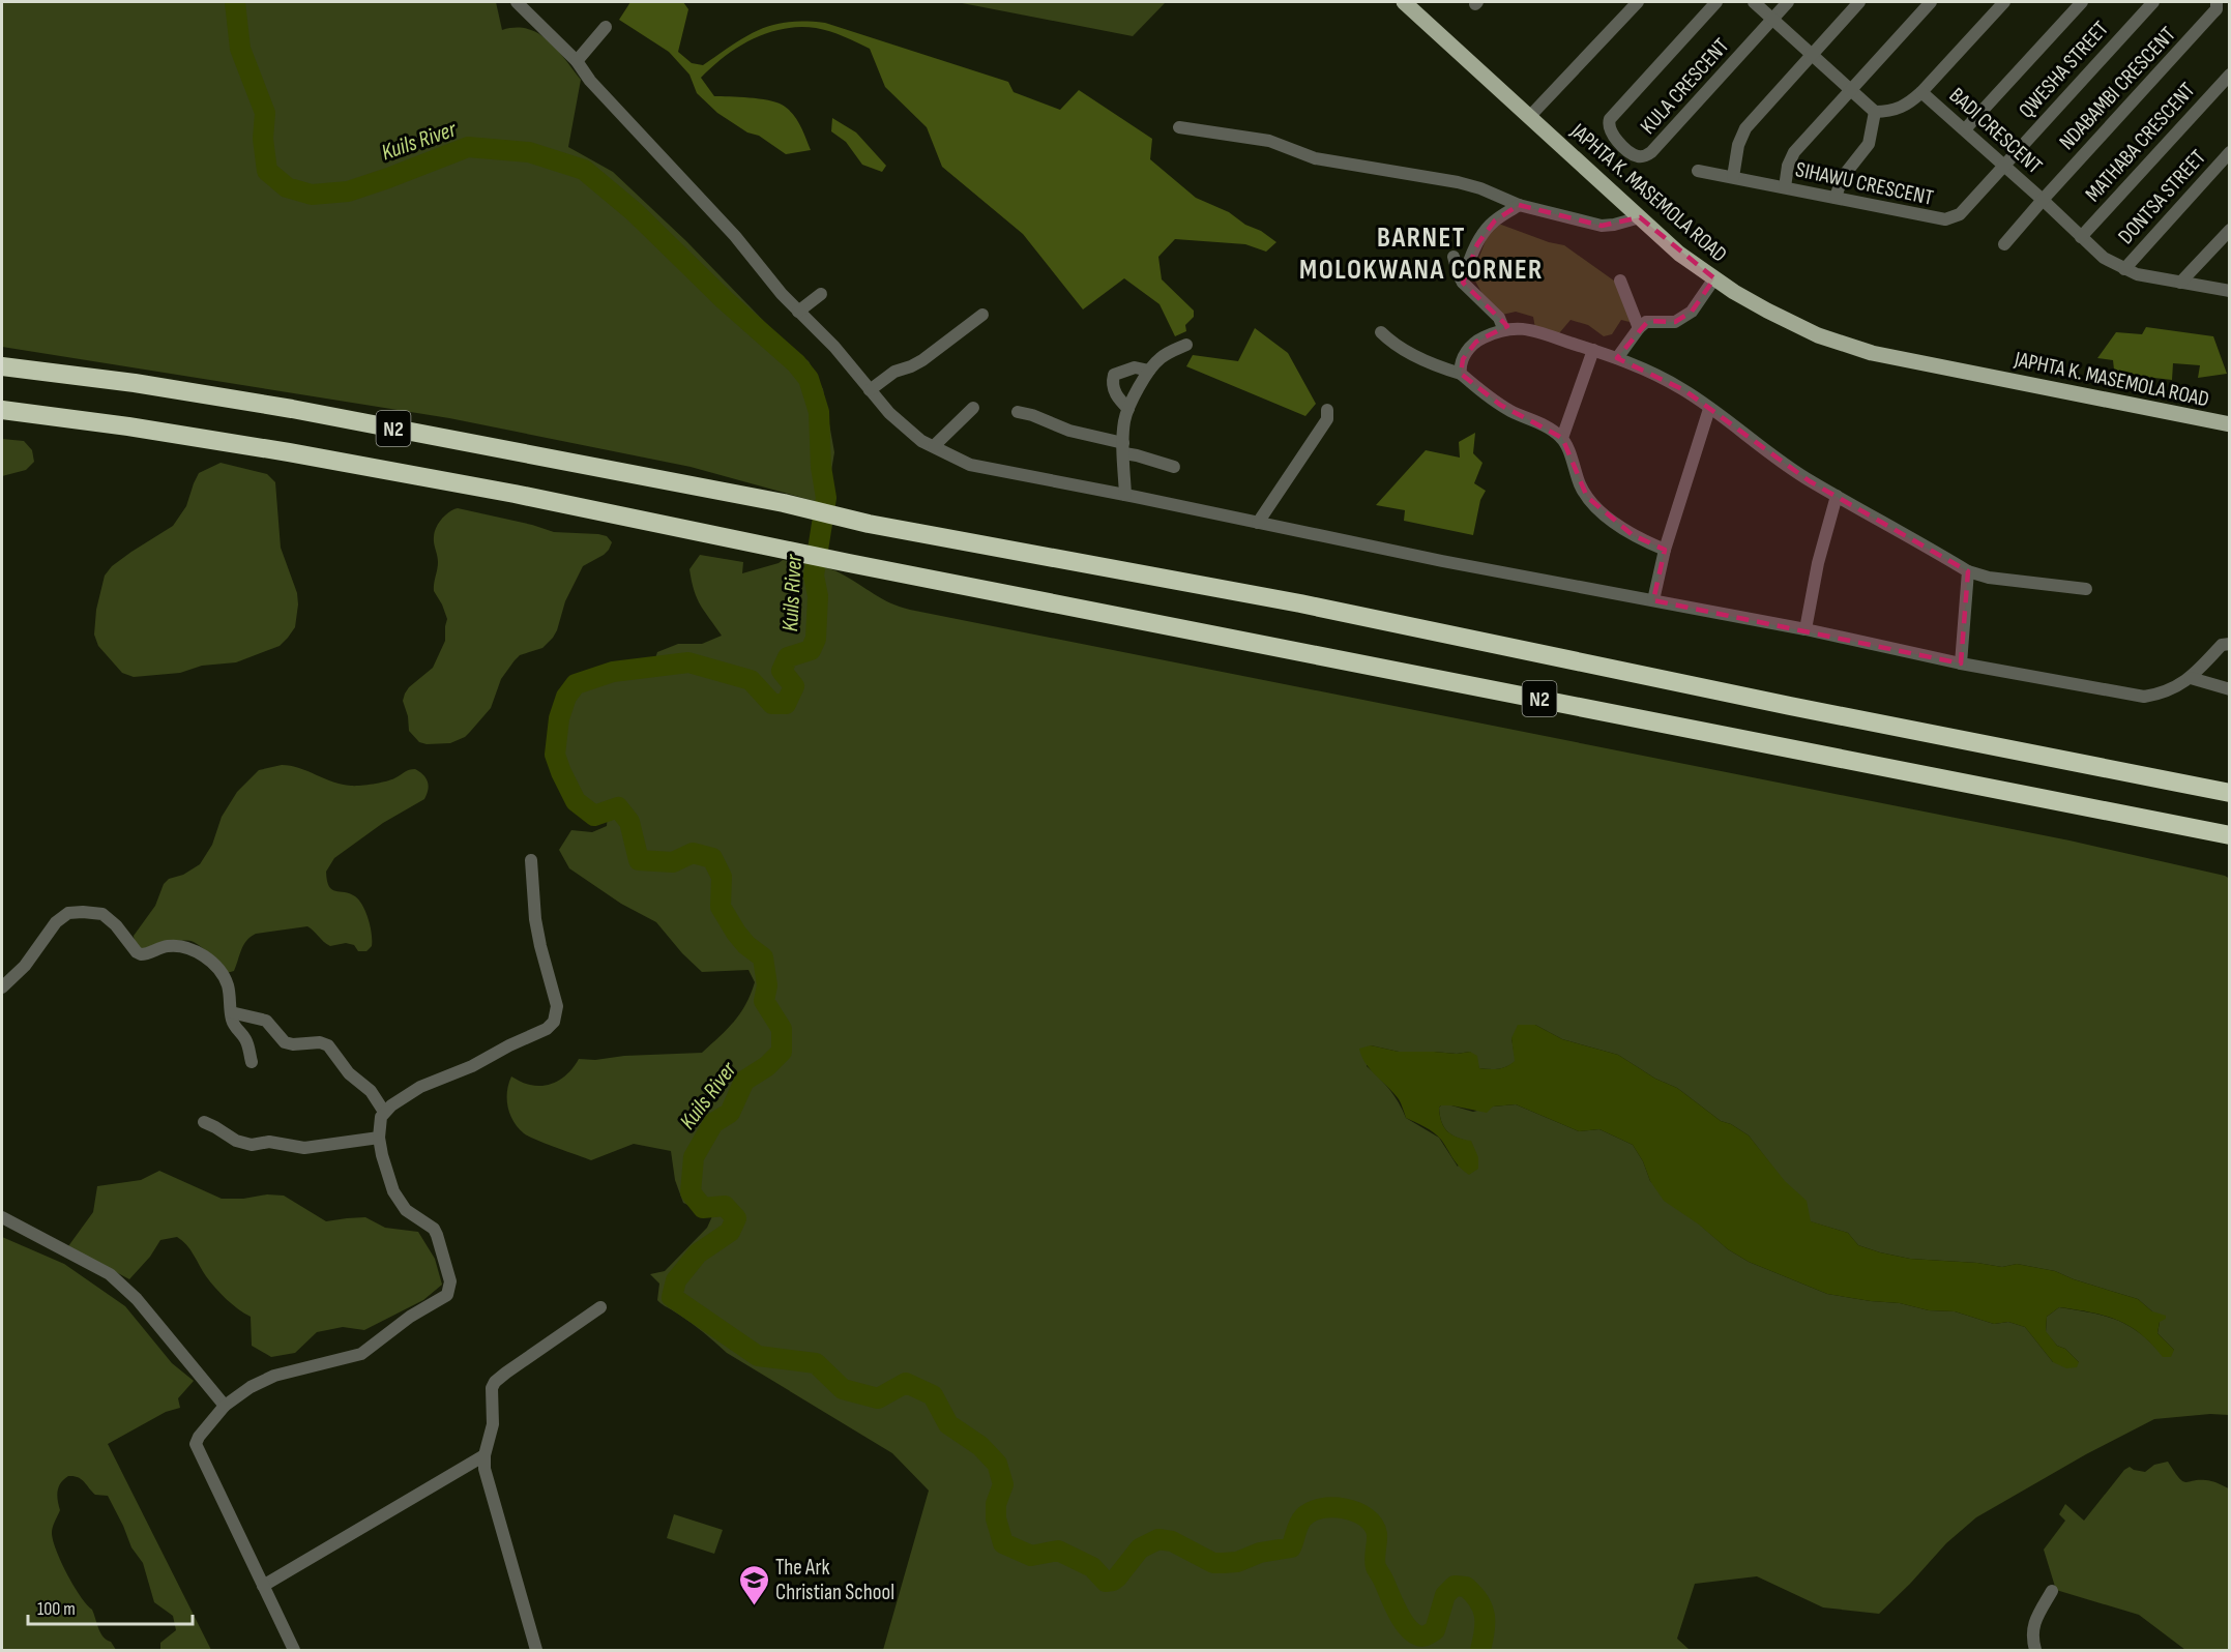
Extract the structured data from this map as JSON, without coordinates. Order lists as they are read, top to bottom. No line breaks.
{"streets":{"highway":["N2"],"main road":["JAPHTA K. MASEMOLA ROAD"],"street":["QWESHA STREET","KULA CRESCENT","NDABAMBI CRESCENT","BADI CRESCENT","MATHABA CRESCENT","SIHAWU CRESCENT","DONTSA STREET"]},"crossings":[["QWESHA STREET","BADI CRESCENT"],["QWESHA STREET","SIHAWU CRESCENT"],["NDABAMBI CRESCENT","BADI CRESCENT"],["BADI CRESCENT","MATHABA CRESCENT"],["BADI CRESCENT","SIHAWU CRESCENT"],["BADI CRESCENT","DONTSA STREET"]],"districts":["BARNET MOLOKWANA CORNER"],"water":["Kuils River"],"places":{"school or university":["The Ark Christian School"]},"scale_bar":"100 m"}
